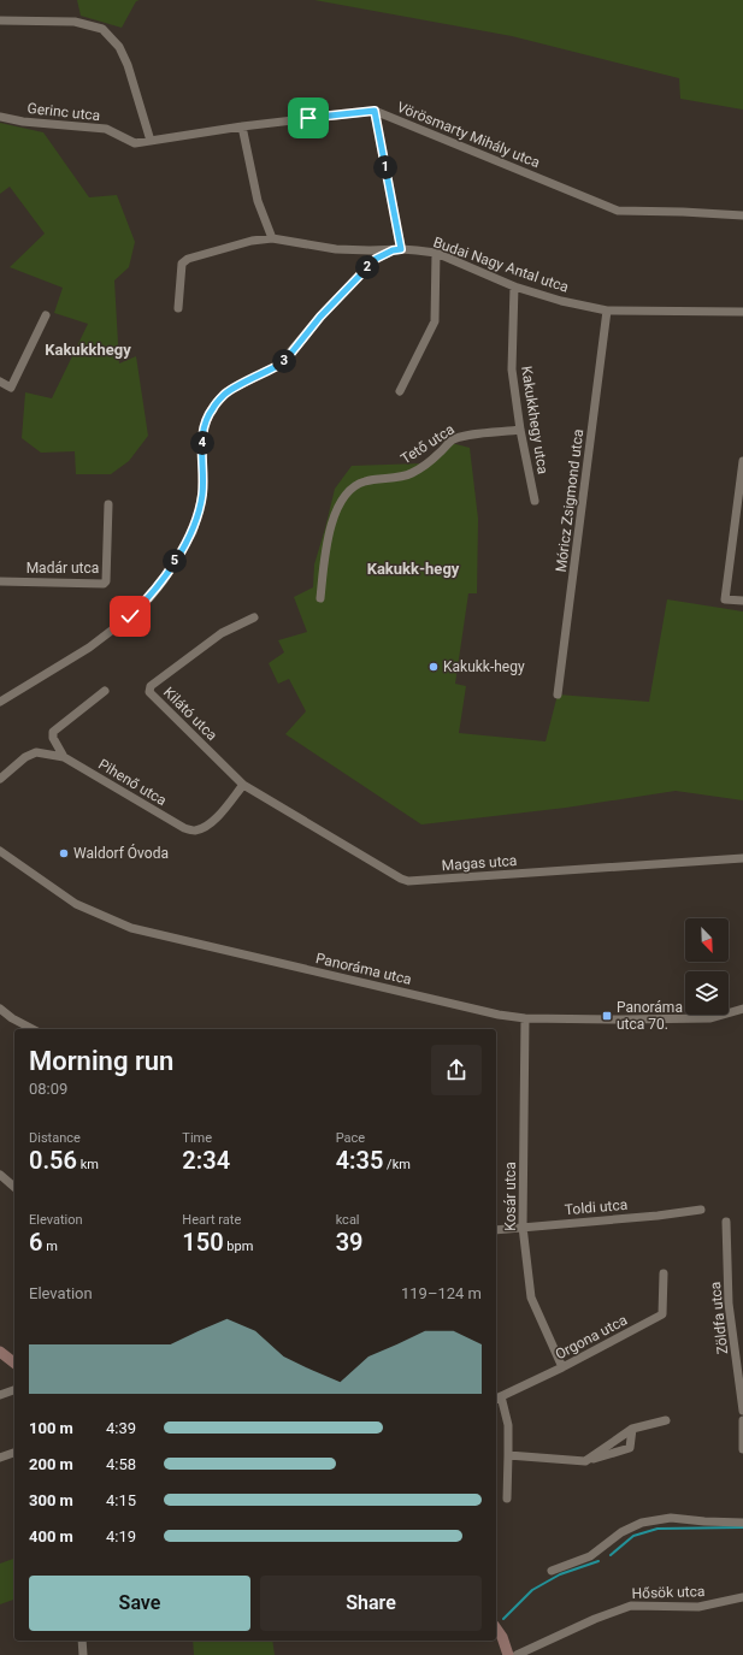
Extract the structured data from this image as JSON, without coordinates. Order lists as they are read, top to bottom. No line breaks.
{"streets":{"street":["Gerinc utca","Vörösmarty Mihály utca","Budai Nagy Antal utca","Kakukkhegy utca","Tető utca","Móricz Zsigmond utca","Madár utca","Kilátó utca","Pihenő utca","Magas utca","Panoráma utca","Kosár utca","Toldi utca","Zöldfa utca","Orgona utca","Hősök utca"]},"crossings":[["Gerinc utca","Vörösmarty Mihály utca"],["Budai Nagy Antal utca","Kakukkhegy utca"],["Budai Nagy Antal utca","Móricz Zsigmond utca"],["Kakukkhegy utca","Tető utca"],["Kilátó utca","Pihenő utca"],["Kilátó utca","Magas utca"],["Pihenő utca","Magas utca"],["Panoráma utca","Kosár utca"],["Kosár utca","Toldi utca"],["Kosár utca","Orgona utca"]],"districts":["Kakukkhegy","Kakukk-hegy"],"places":{"other":["Kakukk-hegy","Waldorf Óvoda"],"transit":["Panoráma utca 70."]},"north":"bottom right","page":{"pins":["1","2","3","4","5"],"heading":["Morning run","08:09"],"stats":[["Distance","0.56 km"],["Time","2:34"],["Pace","4:35 /km"],["Elevation","6 m"],["Heart rate","150 bpm"],["kcal","39"]],"chart":["Elevation","119–124 m"],"list":[{"name":"100 m","note":"4:39"},{"name":"200 m","note":"4:58"},{"name":"300 m","note":"4:15"},{"name":"400 m","note":"4:19"}],"buttons":["Save","Share"]}}
